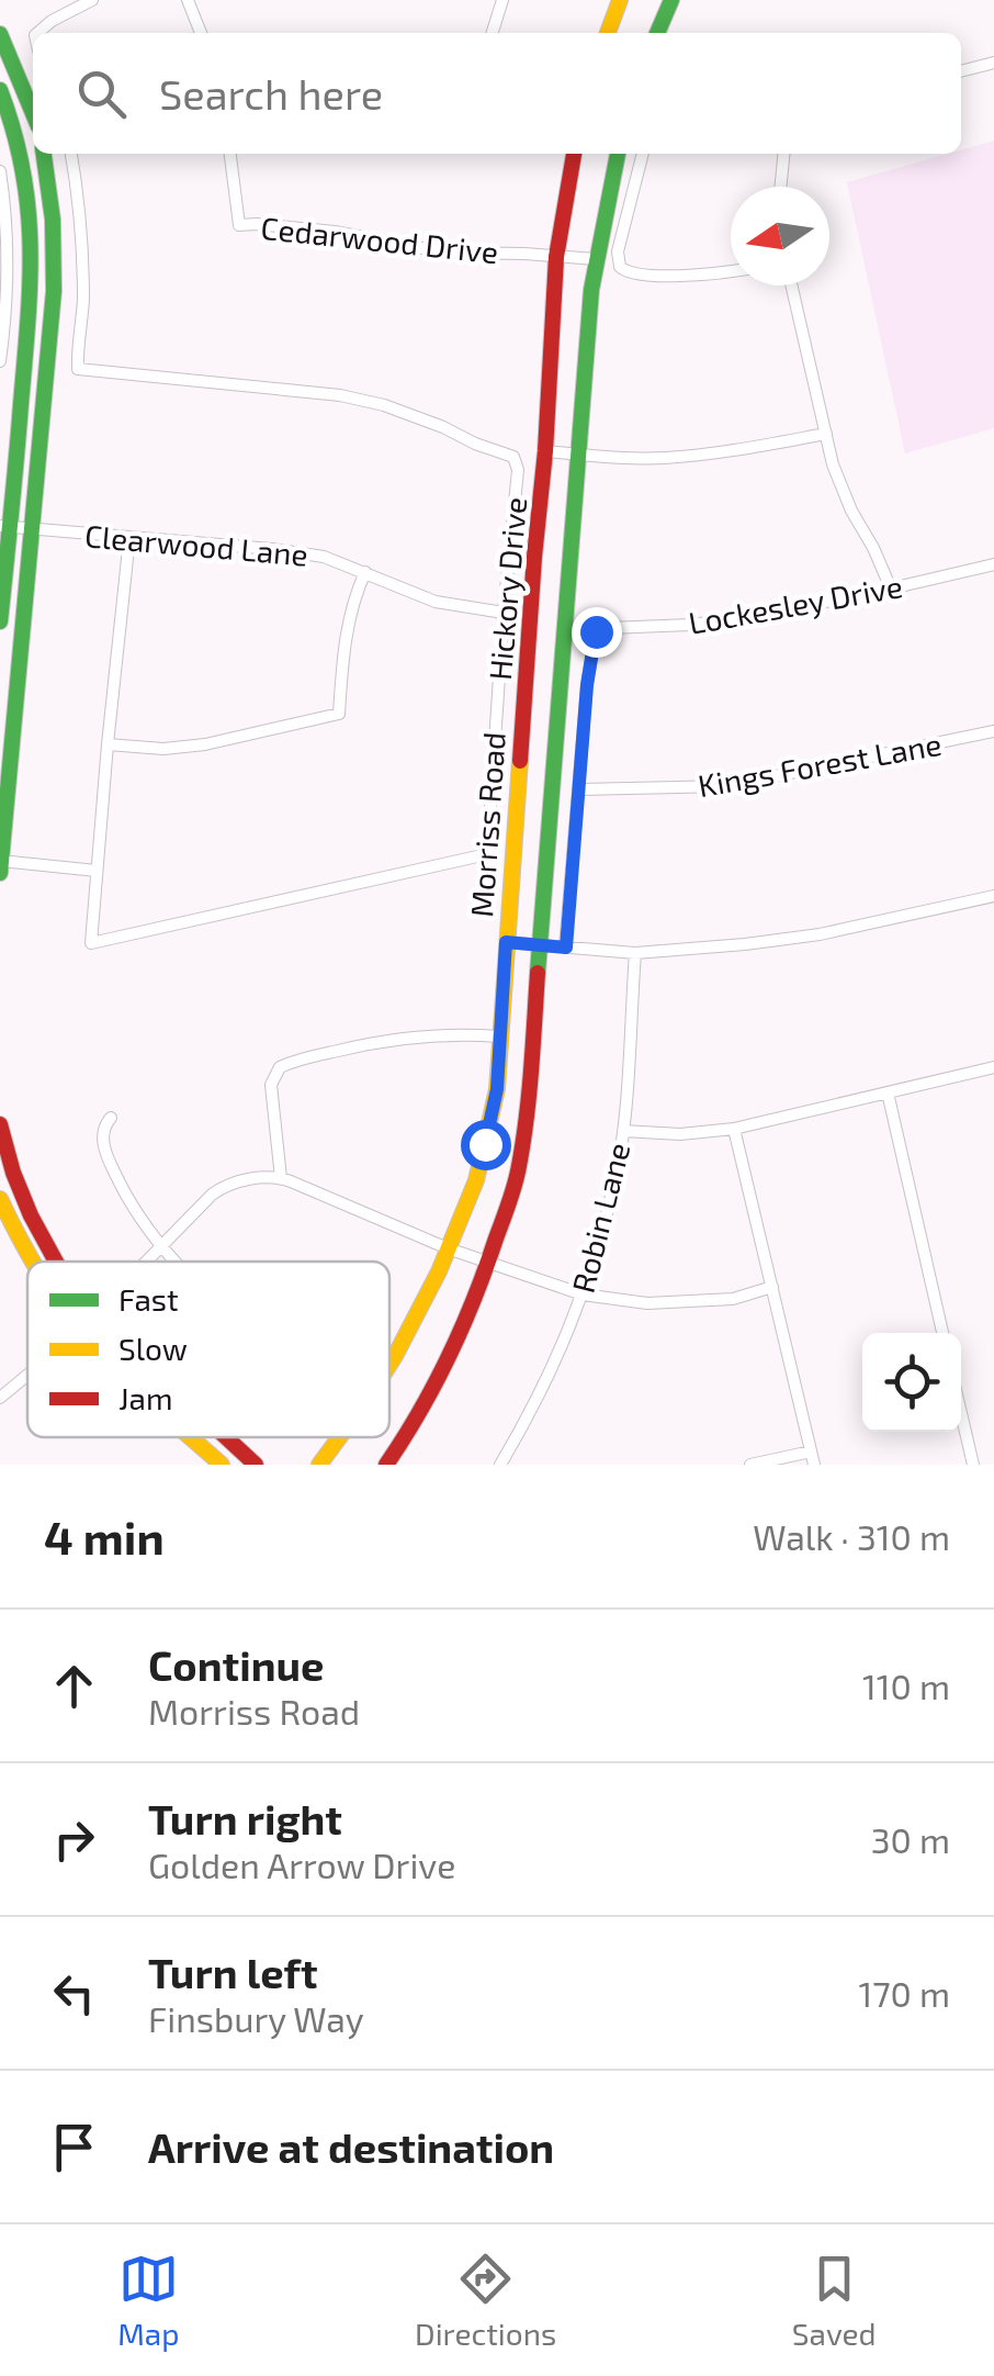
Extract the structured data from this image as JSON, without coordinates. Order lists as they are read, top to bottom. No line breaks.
{"streets":{"main road":["Morriss Road"],"street":["Cedarwood Drive","Clearwood Lane","Hickory Drive","Lockesley Drive","Kings Forest Lane","Robin Lane"]},"crossings":[["Cedarwood Drive","Morriss Road"],["Clearwood Lane","Hickory Drive"],["Lockesley Drive","Kings Forest Lane"]],"legend":["Fast","Slow","Jam"],"north":"left","page":{"search":"Search here","heading":["4 min","Walk · 310 m"],"list":[["Continue","Morriss Road","110 m"],["Turn right","Golden Arrow Drive","30 m"],["Turn left","Finsbury Way","170 m"],"Arrive at destination"],"nav":["Map","Directions","Saved"]}}
